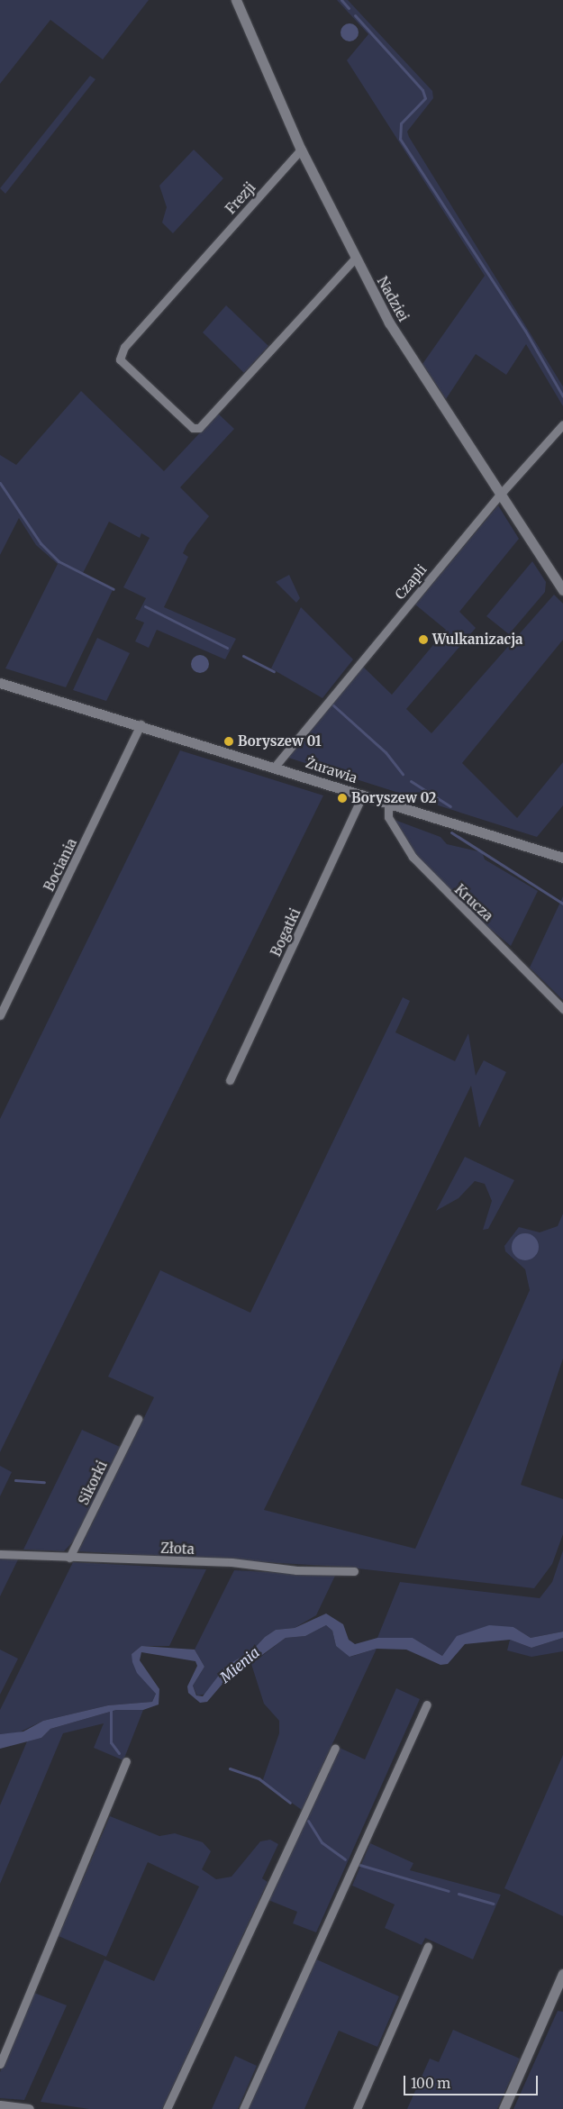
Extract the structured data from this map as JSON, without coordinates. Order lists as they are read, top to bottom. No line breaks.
{"streets":{"street":["Frezji","Nadziei","Czapli","Żurawia","Bociania","Krucza","Bogatki","Sikorki","Złota"]},"crossings":[["Frezji","Nadziei"],["Nadziei","Czapli"],["Czapli","Żurawia"],["Żurawia","Bociania"],["Żurawia","Krucza"],["Żurawia","Bogatki"],["Sikorki","Złota"]],"water":["Mienia"],"places":["Wulkanizacja","Boryszew 01","Boryszew 02"],"scale_bar":"100 m"}
